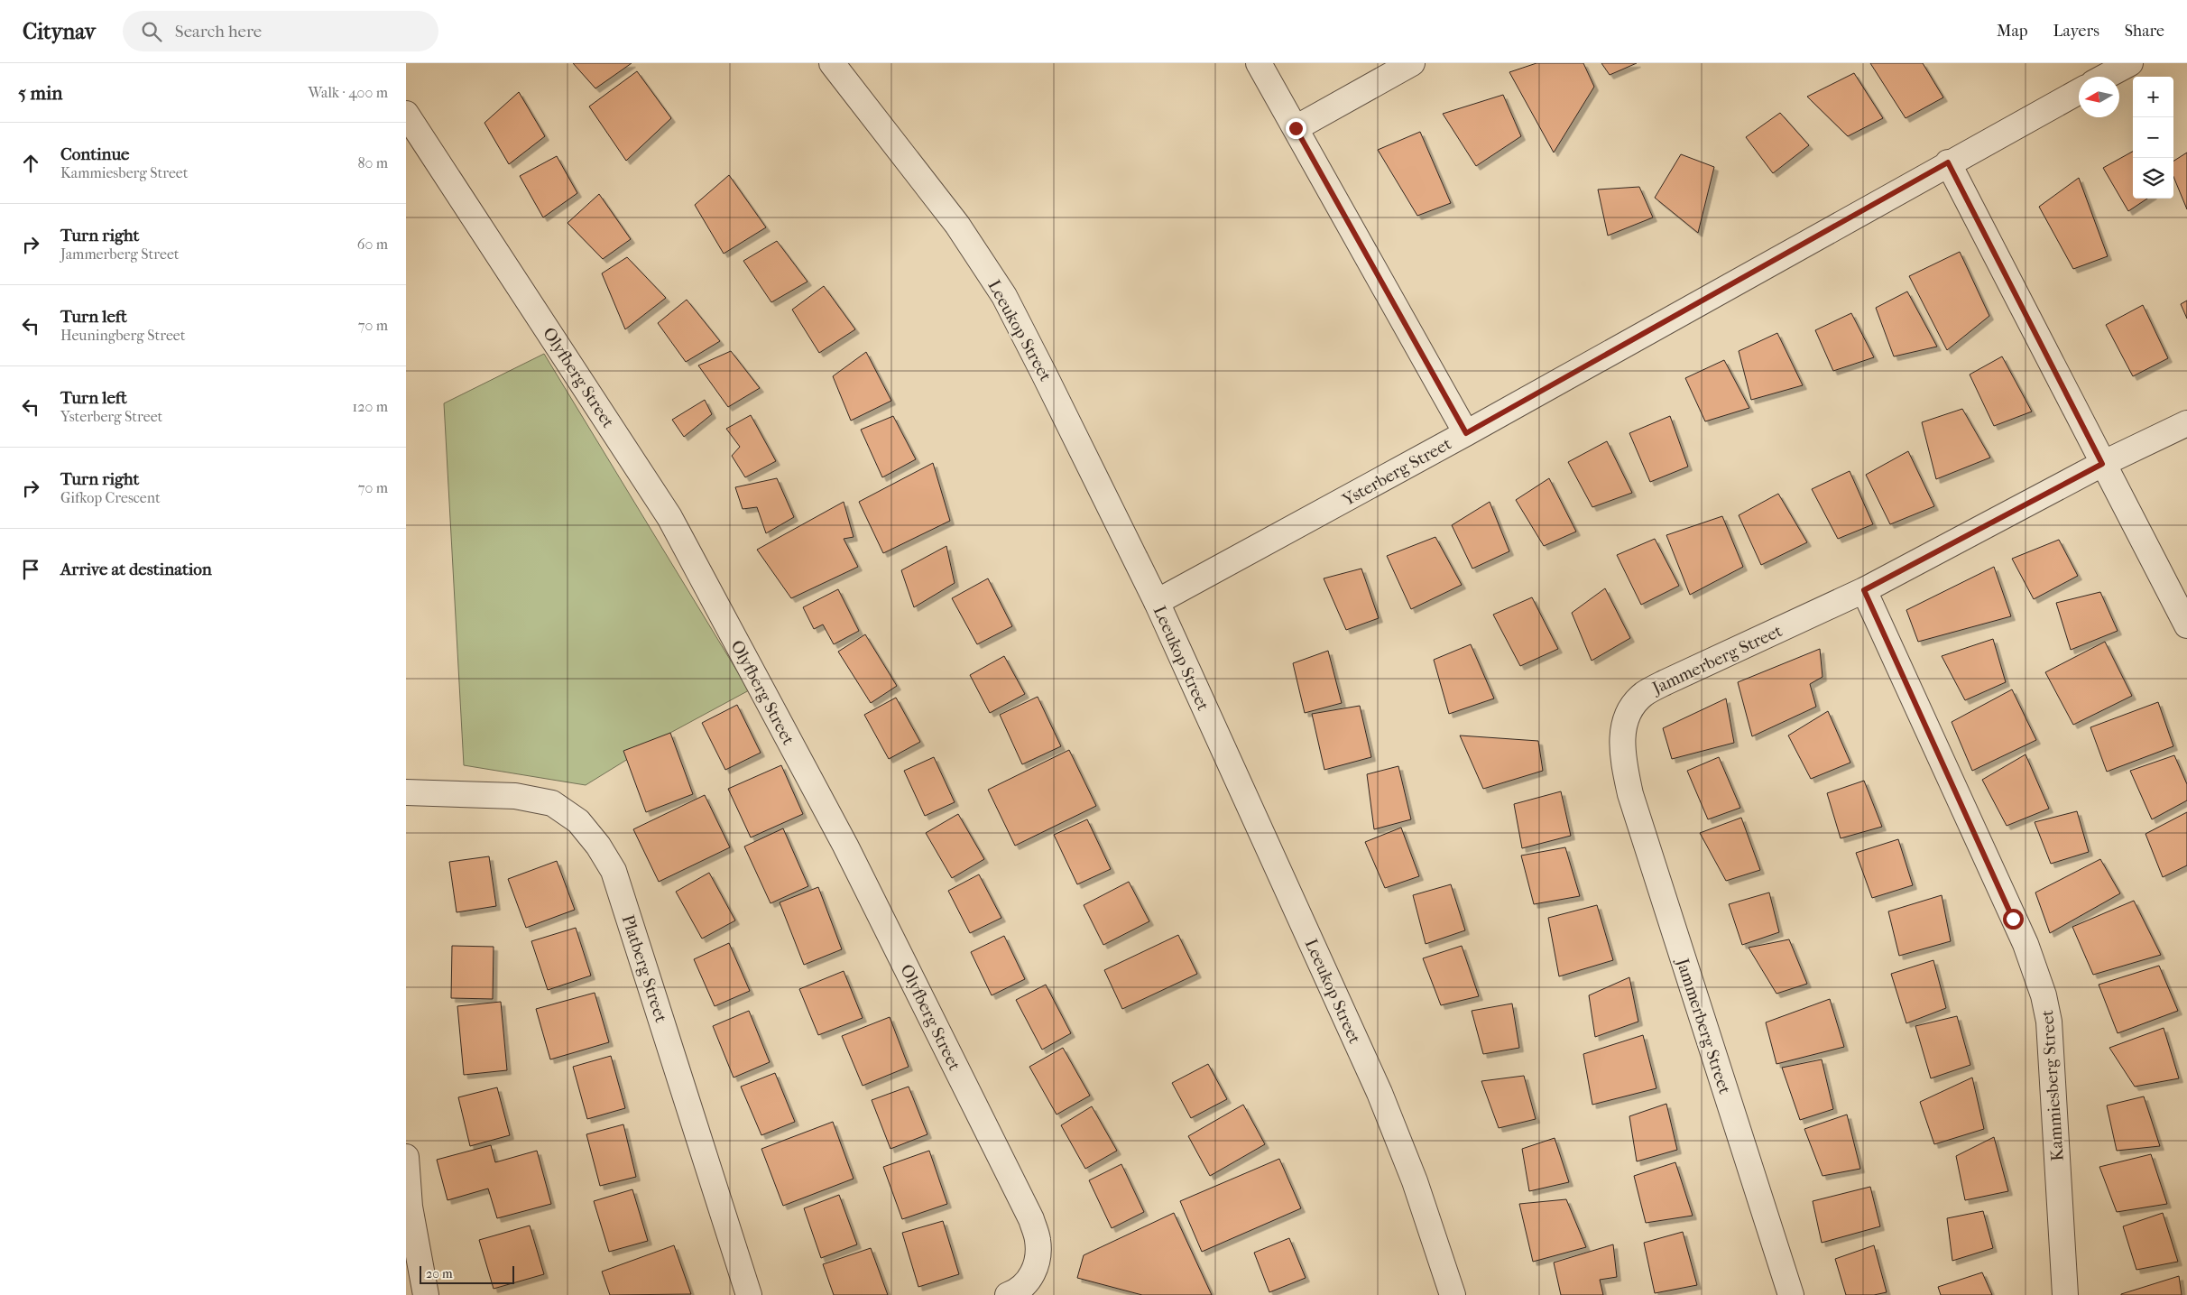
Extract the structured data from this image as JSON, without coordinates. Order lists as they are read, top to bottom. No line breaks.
{"streets":{"street":["Leeukop Street","Olyfberg Street","Ysterberg Street","Jammerberg Street","Platberg Street","Kammiesberg Street"]},"crossings":[["Leeukop Street","Ysterberg Street"],["Jammerberg Street","Kammiesberg Street"]],"scale_bar":"20 m","north":"left","page":{"header":"Citynav","search":"Search here","nav":["Map","Layers","Share"],"heading":["5 min","Walk · 400 m"],"map_buttons":["+","−"],"list":[["Continue","Kammiesberg Street","80 m"],["Turn right","Jammerberg Street","60 m"],["Turn left","Heuningberg Street","70 m"],["Turn left","Ysterberg Street","120 m"],["Turn right","Gifkop Crescent","70 m"],"Arrive at destination"],"scale":"20 m"}}
